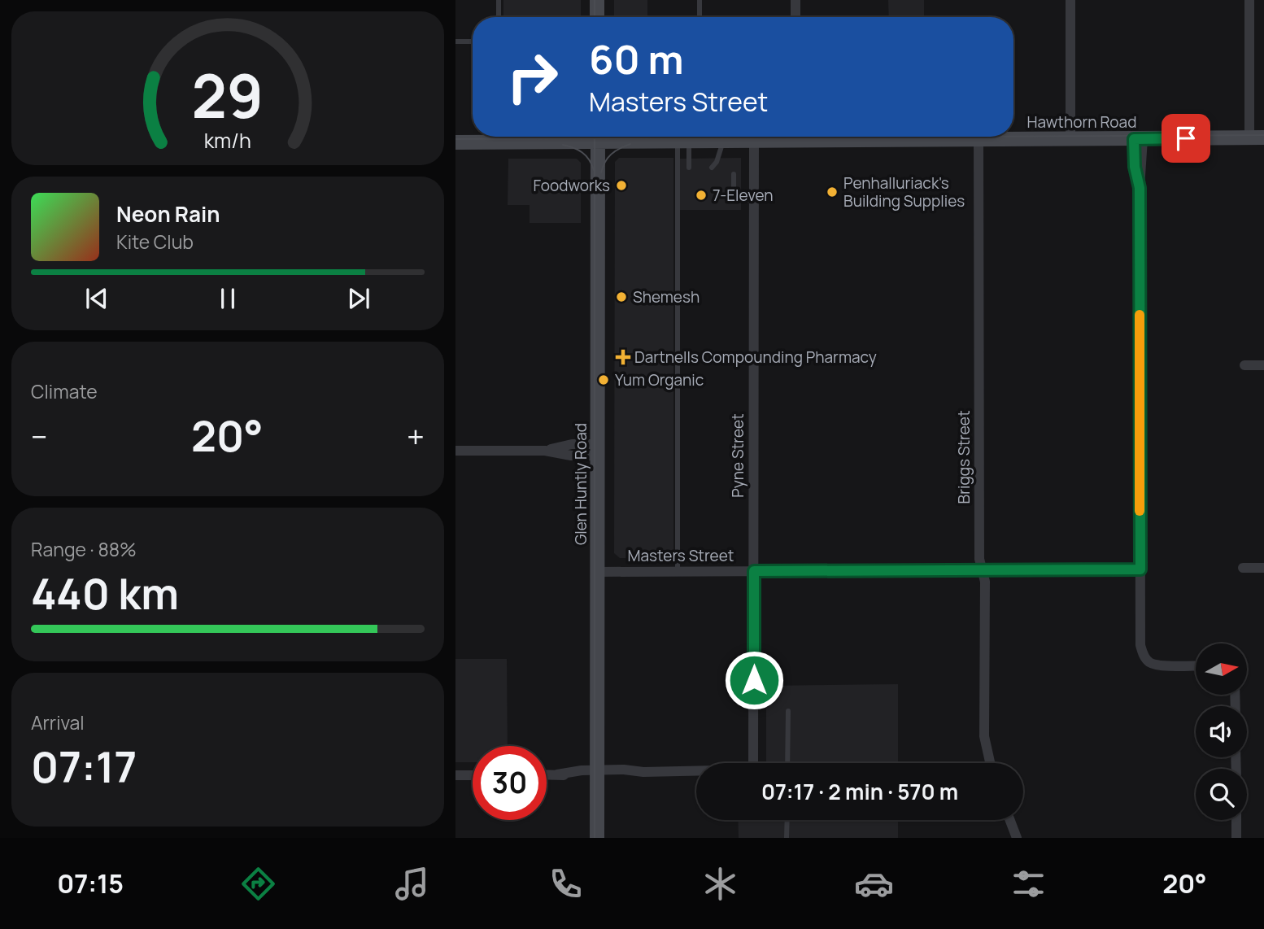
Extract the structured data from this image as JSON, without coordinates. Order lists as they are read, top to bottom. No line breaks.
{"streets":{"main road":["Hawthorn Road","Glen Huntly Road"],"street":["Pyne Street","Briggs Street","Masters Street"]},"crossings":[["Hawthorn Road","Pyne Street"],["Hawthorn Road","Briggs Street"],["Pyne Street","Glen Huntly Road"],["Pyne Street","Masters Street"],["Briggs Street","Masters Street"],["Glen Huntly Road","Masters Street"]],"places":{"other":["Foodworks","Penhalluriack's Building Supplies","7-Eleven","Shemesh","Yum Organic"],"health":["Dartnells Compounding Pharmacy"]},"north":"right","page":{"turn":["60 m","Masters Street"],"song":["Neon Rain","Kite Club"],"tile":["Climate",["Range · 88%","440 km"],["Arrival","07:17"]],"heat":["−","20°","+"],"limit":"30","trip":"07:17 · 2 min · 570 m","tabs":["07:15","20°"],"gauge":["29","km/h"]}}
